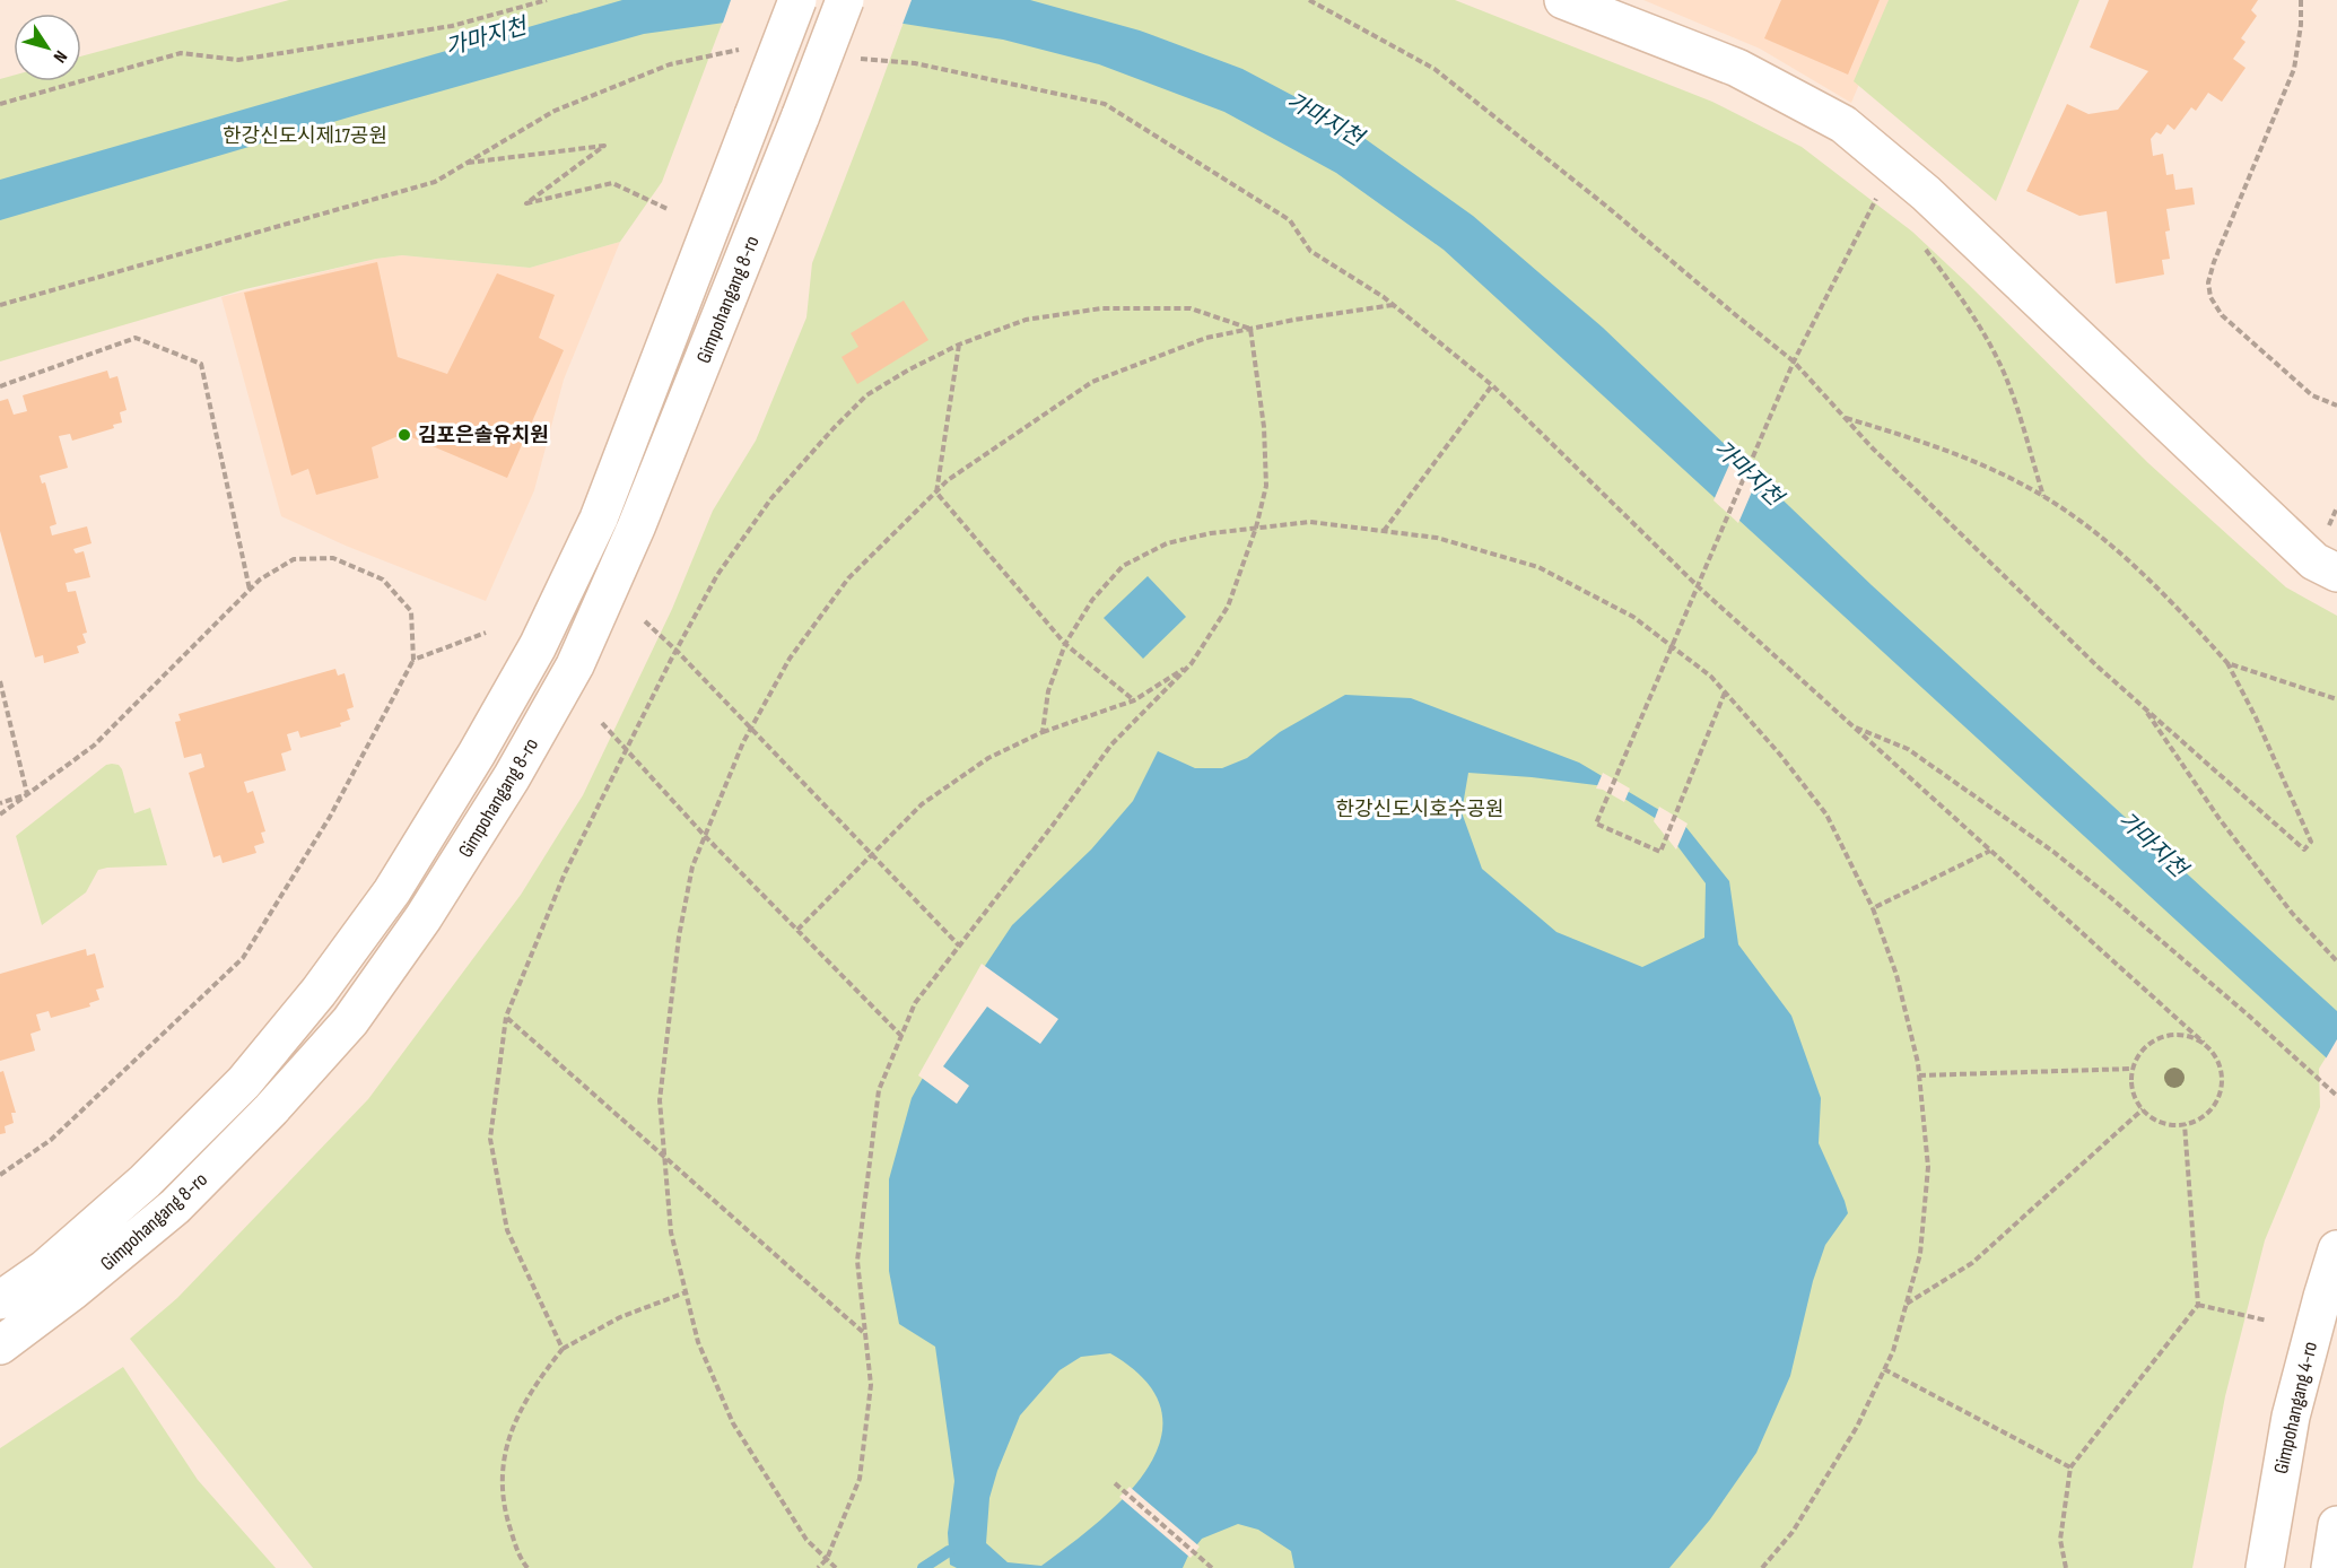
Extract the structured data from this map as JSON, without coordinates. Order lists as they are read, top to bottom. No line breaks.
{"streets":{"street":["Gimpohangang 8-ro","Gimpohangang 4-ro"]},"water":["가마지천"],"parks":["한강신도시제17공원","한강신도시호수공원"],"places":["김포은솔유치원"],"north":"bottom right"}
